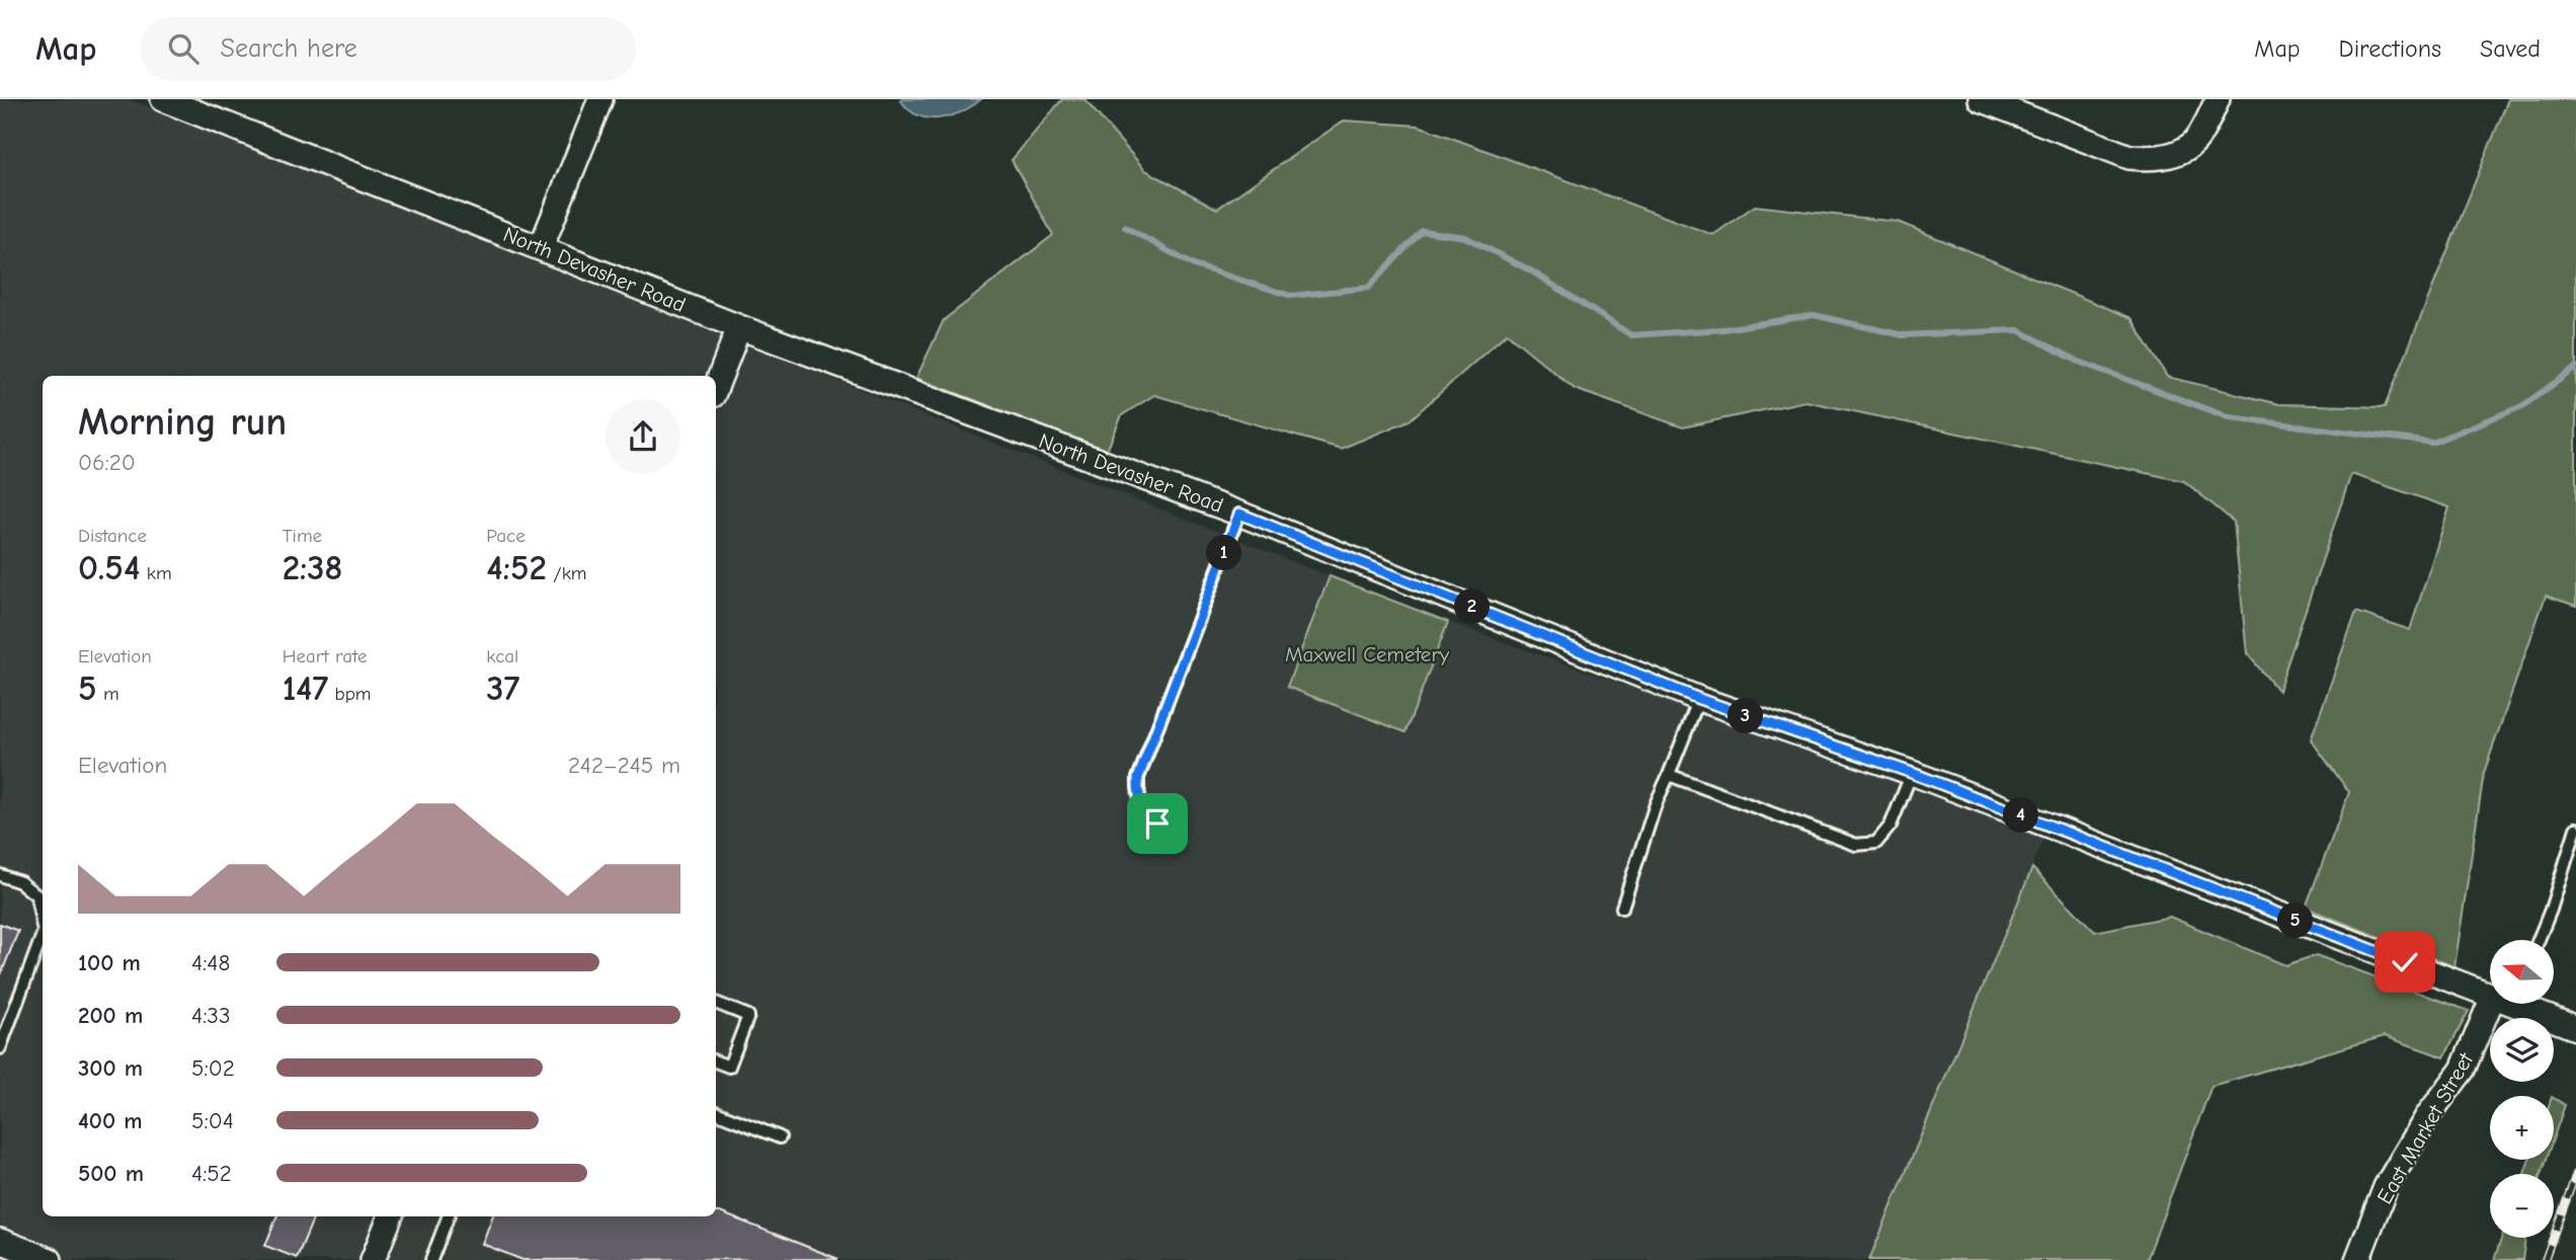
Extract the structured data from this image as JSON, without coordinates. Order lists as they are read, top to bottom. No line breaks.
{"streets":{"street":["North Devasher Road","East Market Street"]},"parks":["Maxwell Cemetery"],"north":"left","page":{"header":"Map","search":"Search here","nav":["Map","Directions","Saved"],"heading":["Morning run","06:20"],"stats":[["Distance","0.54 km"],["Time","2:38"],["Pace","4:52 /km"],["Elevation","5 m"],["Heart rate","147 bpm"],["kcal","37"]],"pins":["1","2","3","4","5"],"chart":["Elevation","242–245 m"],"list":[{"name":"100 m","note":"4:48"},{"name":"200 m","note":"4:33"},{"name":"300 m","note":"5:02"},{"name":"400 m","note":"5:04"},{"name":"500 m","note":"4:52"}],"map_buttons":["+","−"]}}
